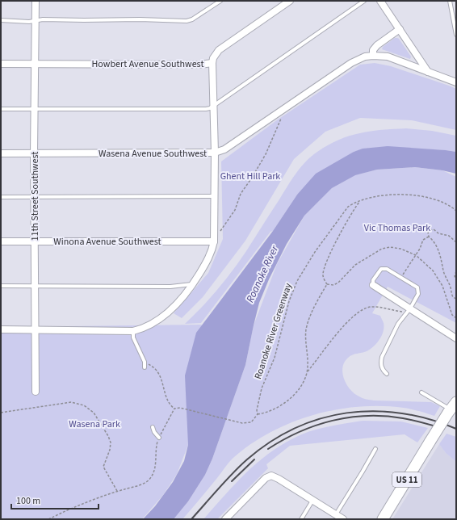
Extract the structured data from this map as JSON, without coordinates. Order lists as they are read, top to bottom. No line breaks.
{"streets":{"main road":["US 11"],"street":["Howbert Avenue Southwest","Wasena Avenue Southwest","11th Street Southwest","Winona Avenue Southwest"],"path":["Roanoke River Greenway"]},"crossings":[["Howbert Avenue Southwest","11th Street Southwest"],["Wasena Avenue Southwest","11th Street Southwest"],["11th Street Southwest","Winona Avenue Southwest"]],"water":["Roanoke River"],"parks":["Ghent Hill Park","Vic Thomas Park","Wasena Park"],"scale_bar":"100 m"}
